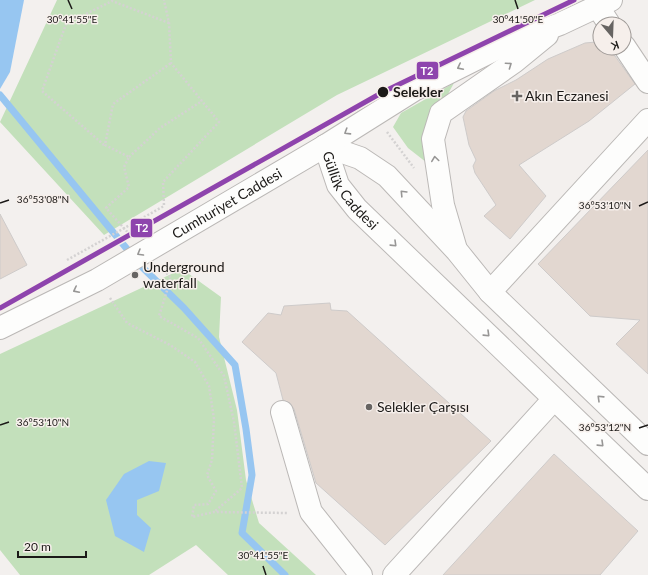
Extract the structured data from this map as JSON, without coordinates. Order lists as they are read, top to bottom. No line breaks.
{"streets":{"main road":["Güllük Caddesi","Cumhuriyet Caddesi"]},"crossings":[["Güllük Caddesi","Cumhuriyet Caddesi"]],"one_way":["Cumhuriyet Caddesi"],"places":{"other":["Selekler","Underground waterfall","Selekler Çarşısı"],"health":["Akın Eczanesi"]},"lines":["transit line T2"],"scale_bar":"20 m","north":"bottom","coordinates":["30°41'55\"E","30°41'50\"E","36°53'08\"N","36°53'10\"N","36°53'12\"N"]}
